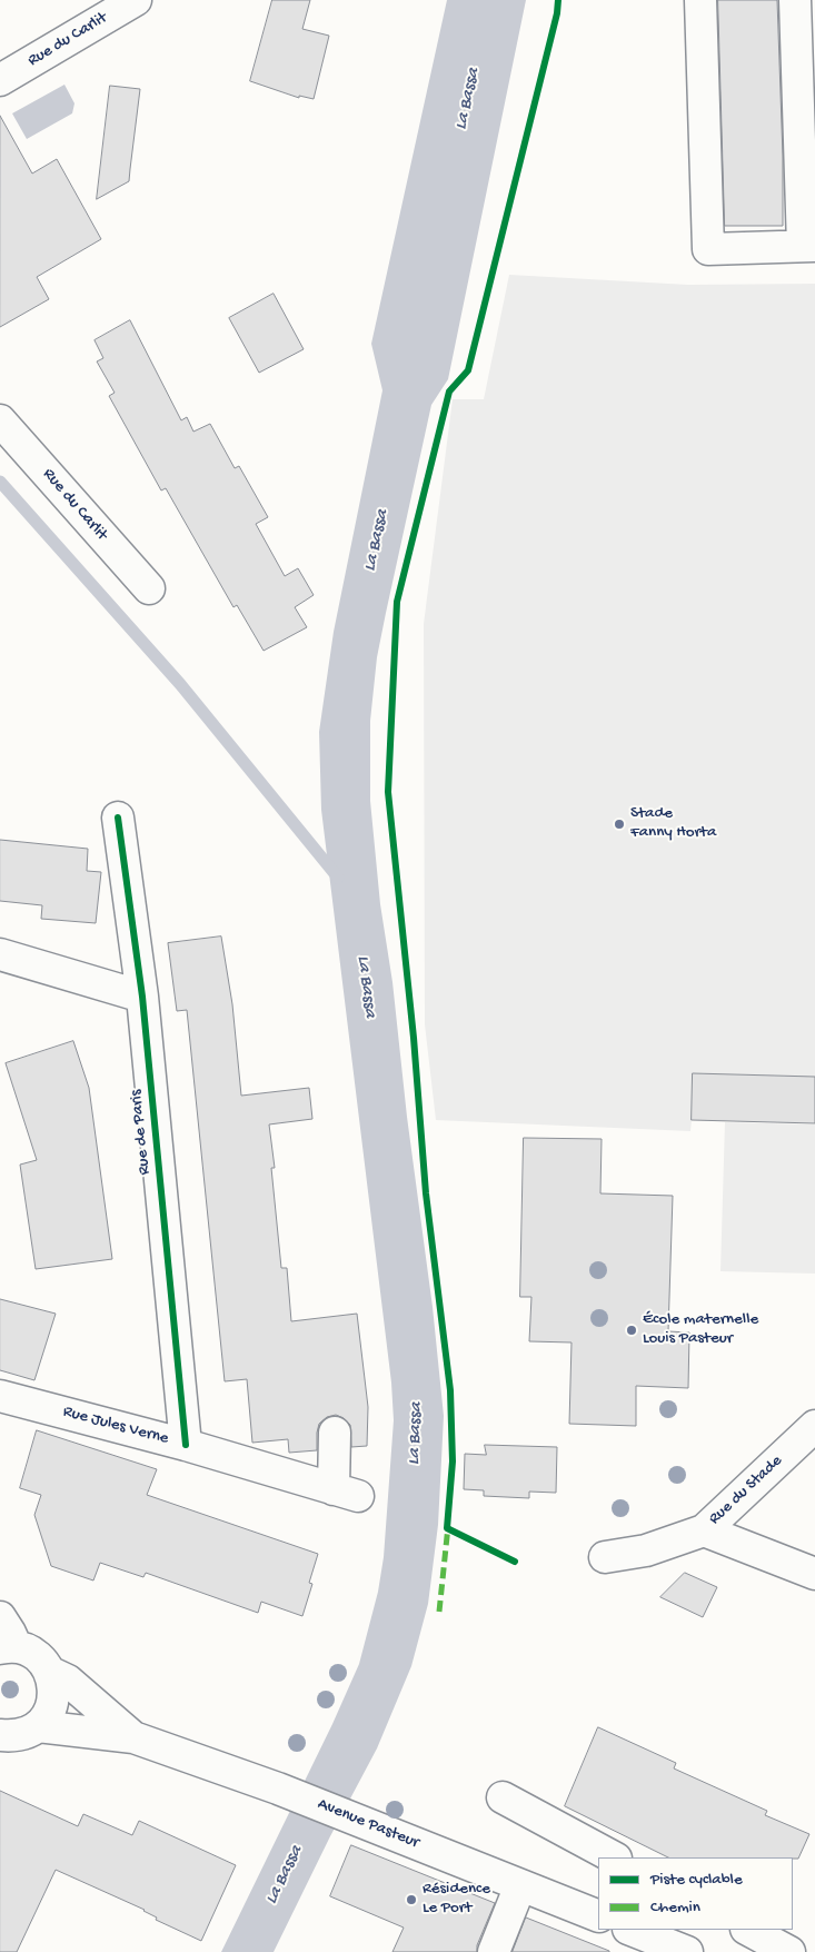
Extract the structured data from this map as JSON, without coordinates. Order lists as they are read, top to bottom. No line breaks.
{"streets":{"street":["Rue du Carlit","Rue de Paris","Rue Jules Verne","Rue du Stade","Avenue Pasteur"]},"crossings":[["Rue de Paris","Rue Jules Verne"]],"water":["La Bassa"],"places":["Stade Fanny Horta","École maternelle Louis Pasteur","Résidence Le Port"],"legend":["Piste cyclable","Chemin"]}
